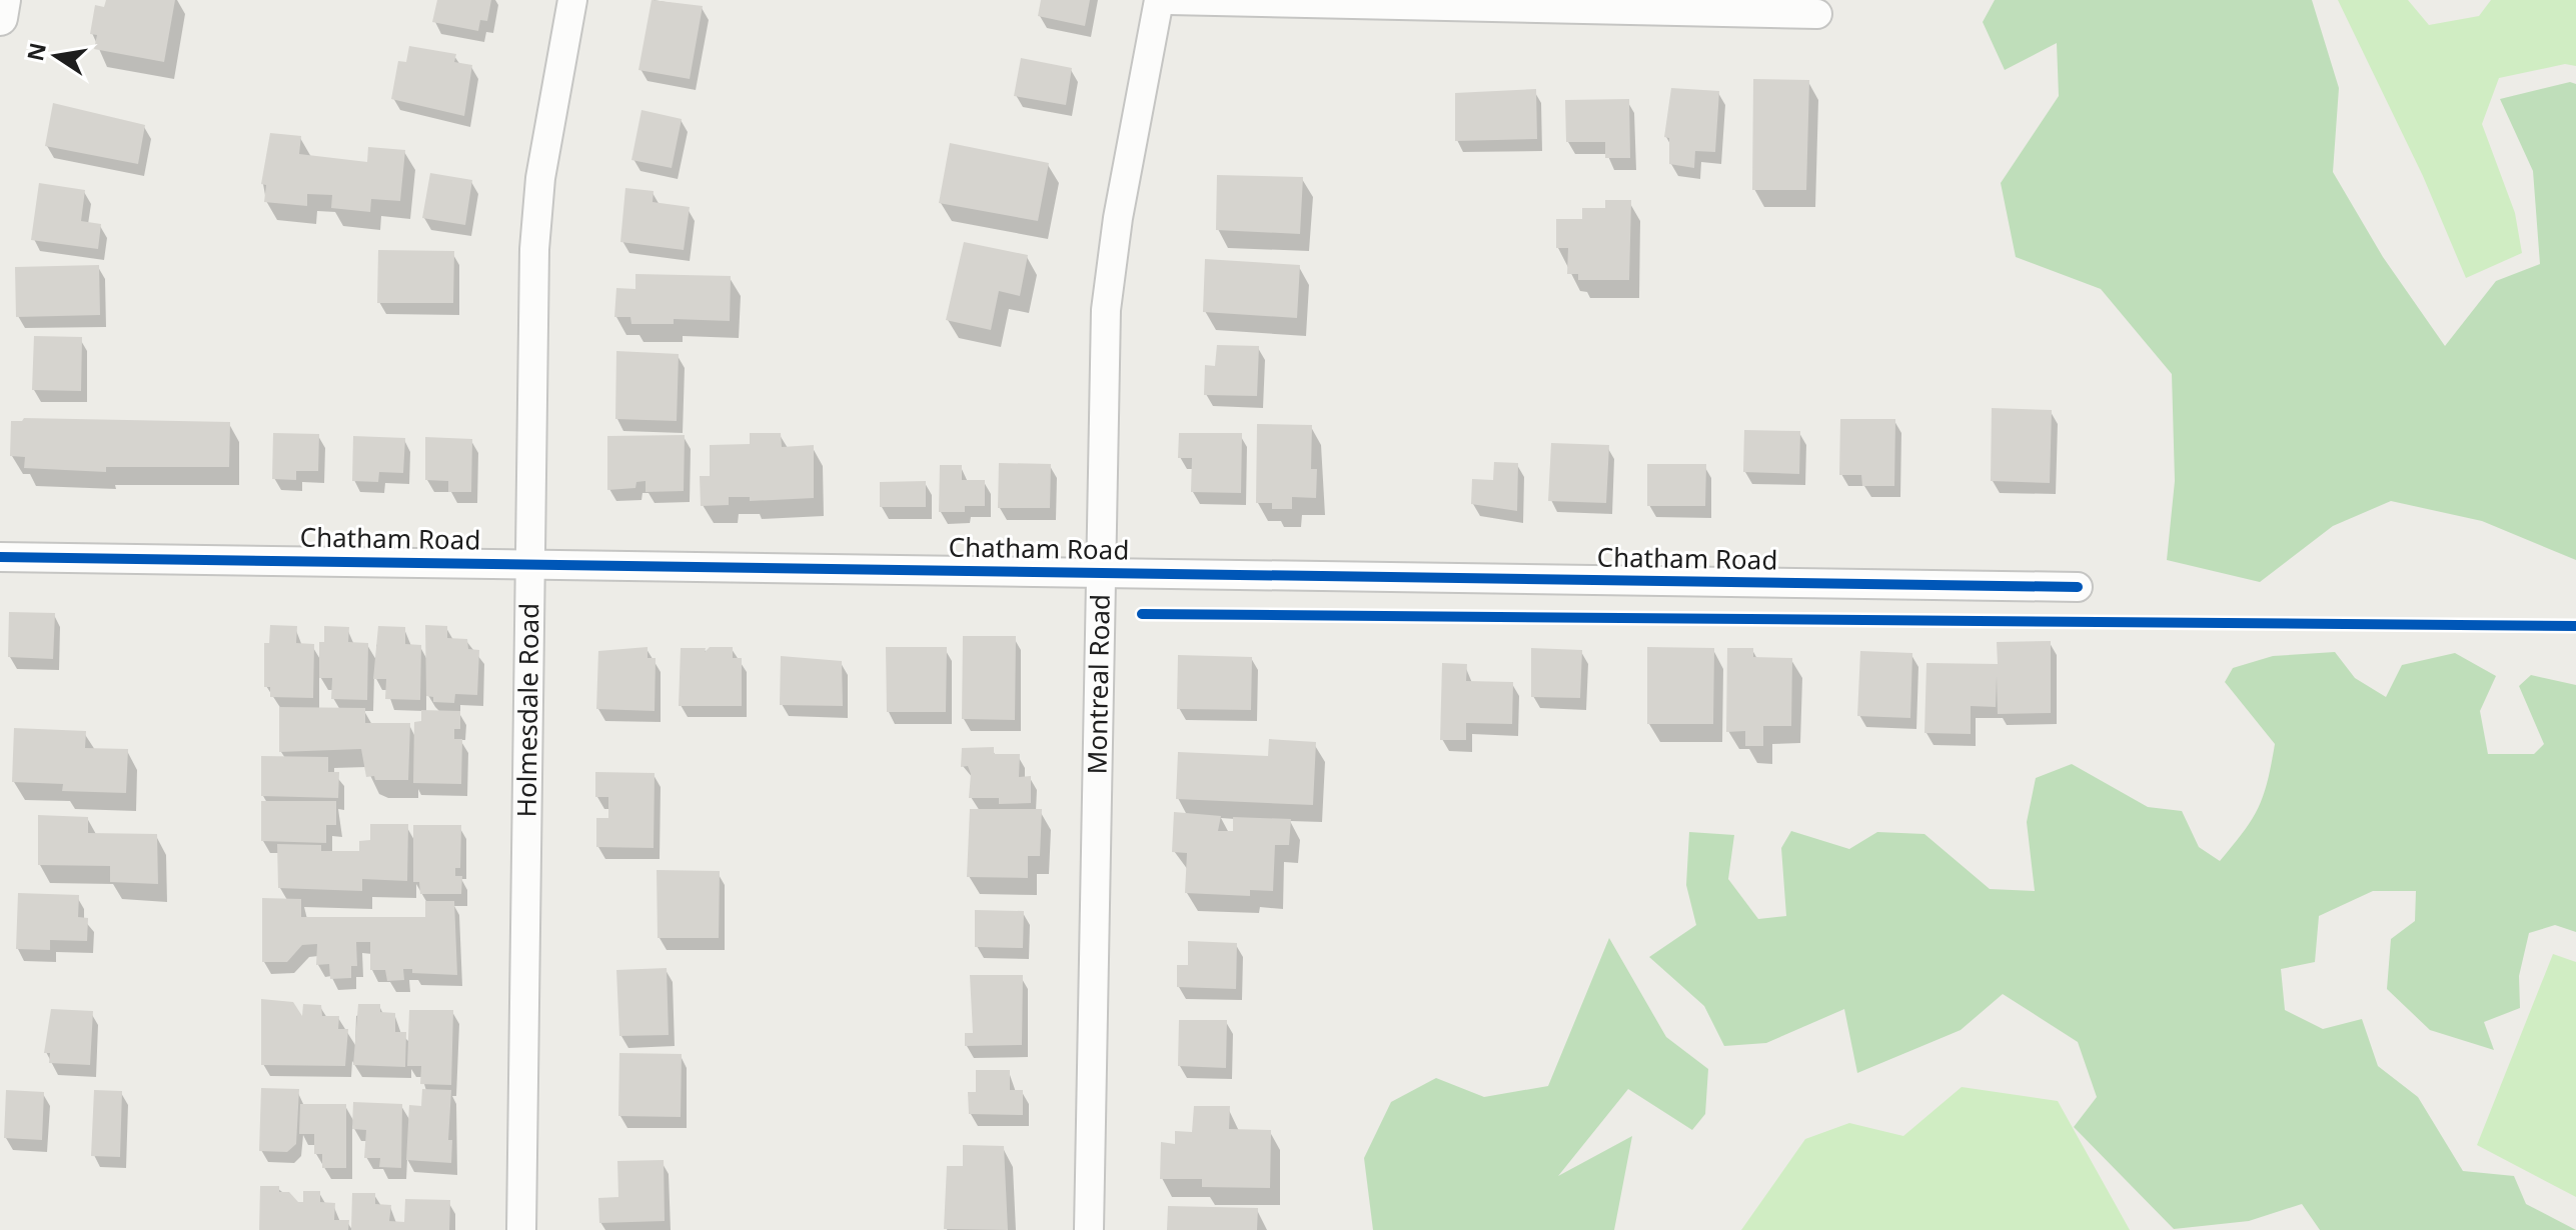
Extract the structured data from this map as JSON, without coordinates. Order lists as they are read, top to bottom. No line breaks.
{"streets":{"street":["Chatham Road","Montreal Road","Holmesdale Road"]},"crossings":[["Chatham Road","Montreal Road"],["Chatham Road","Holmesdale Road"]],"north":"left"}
